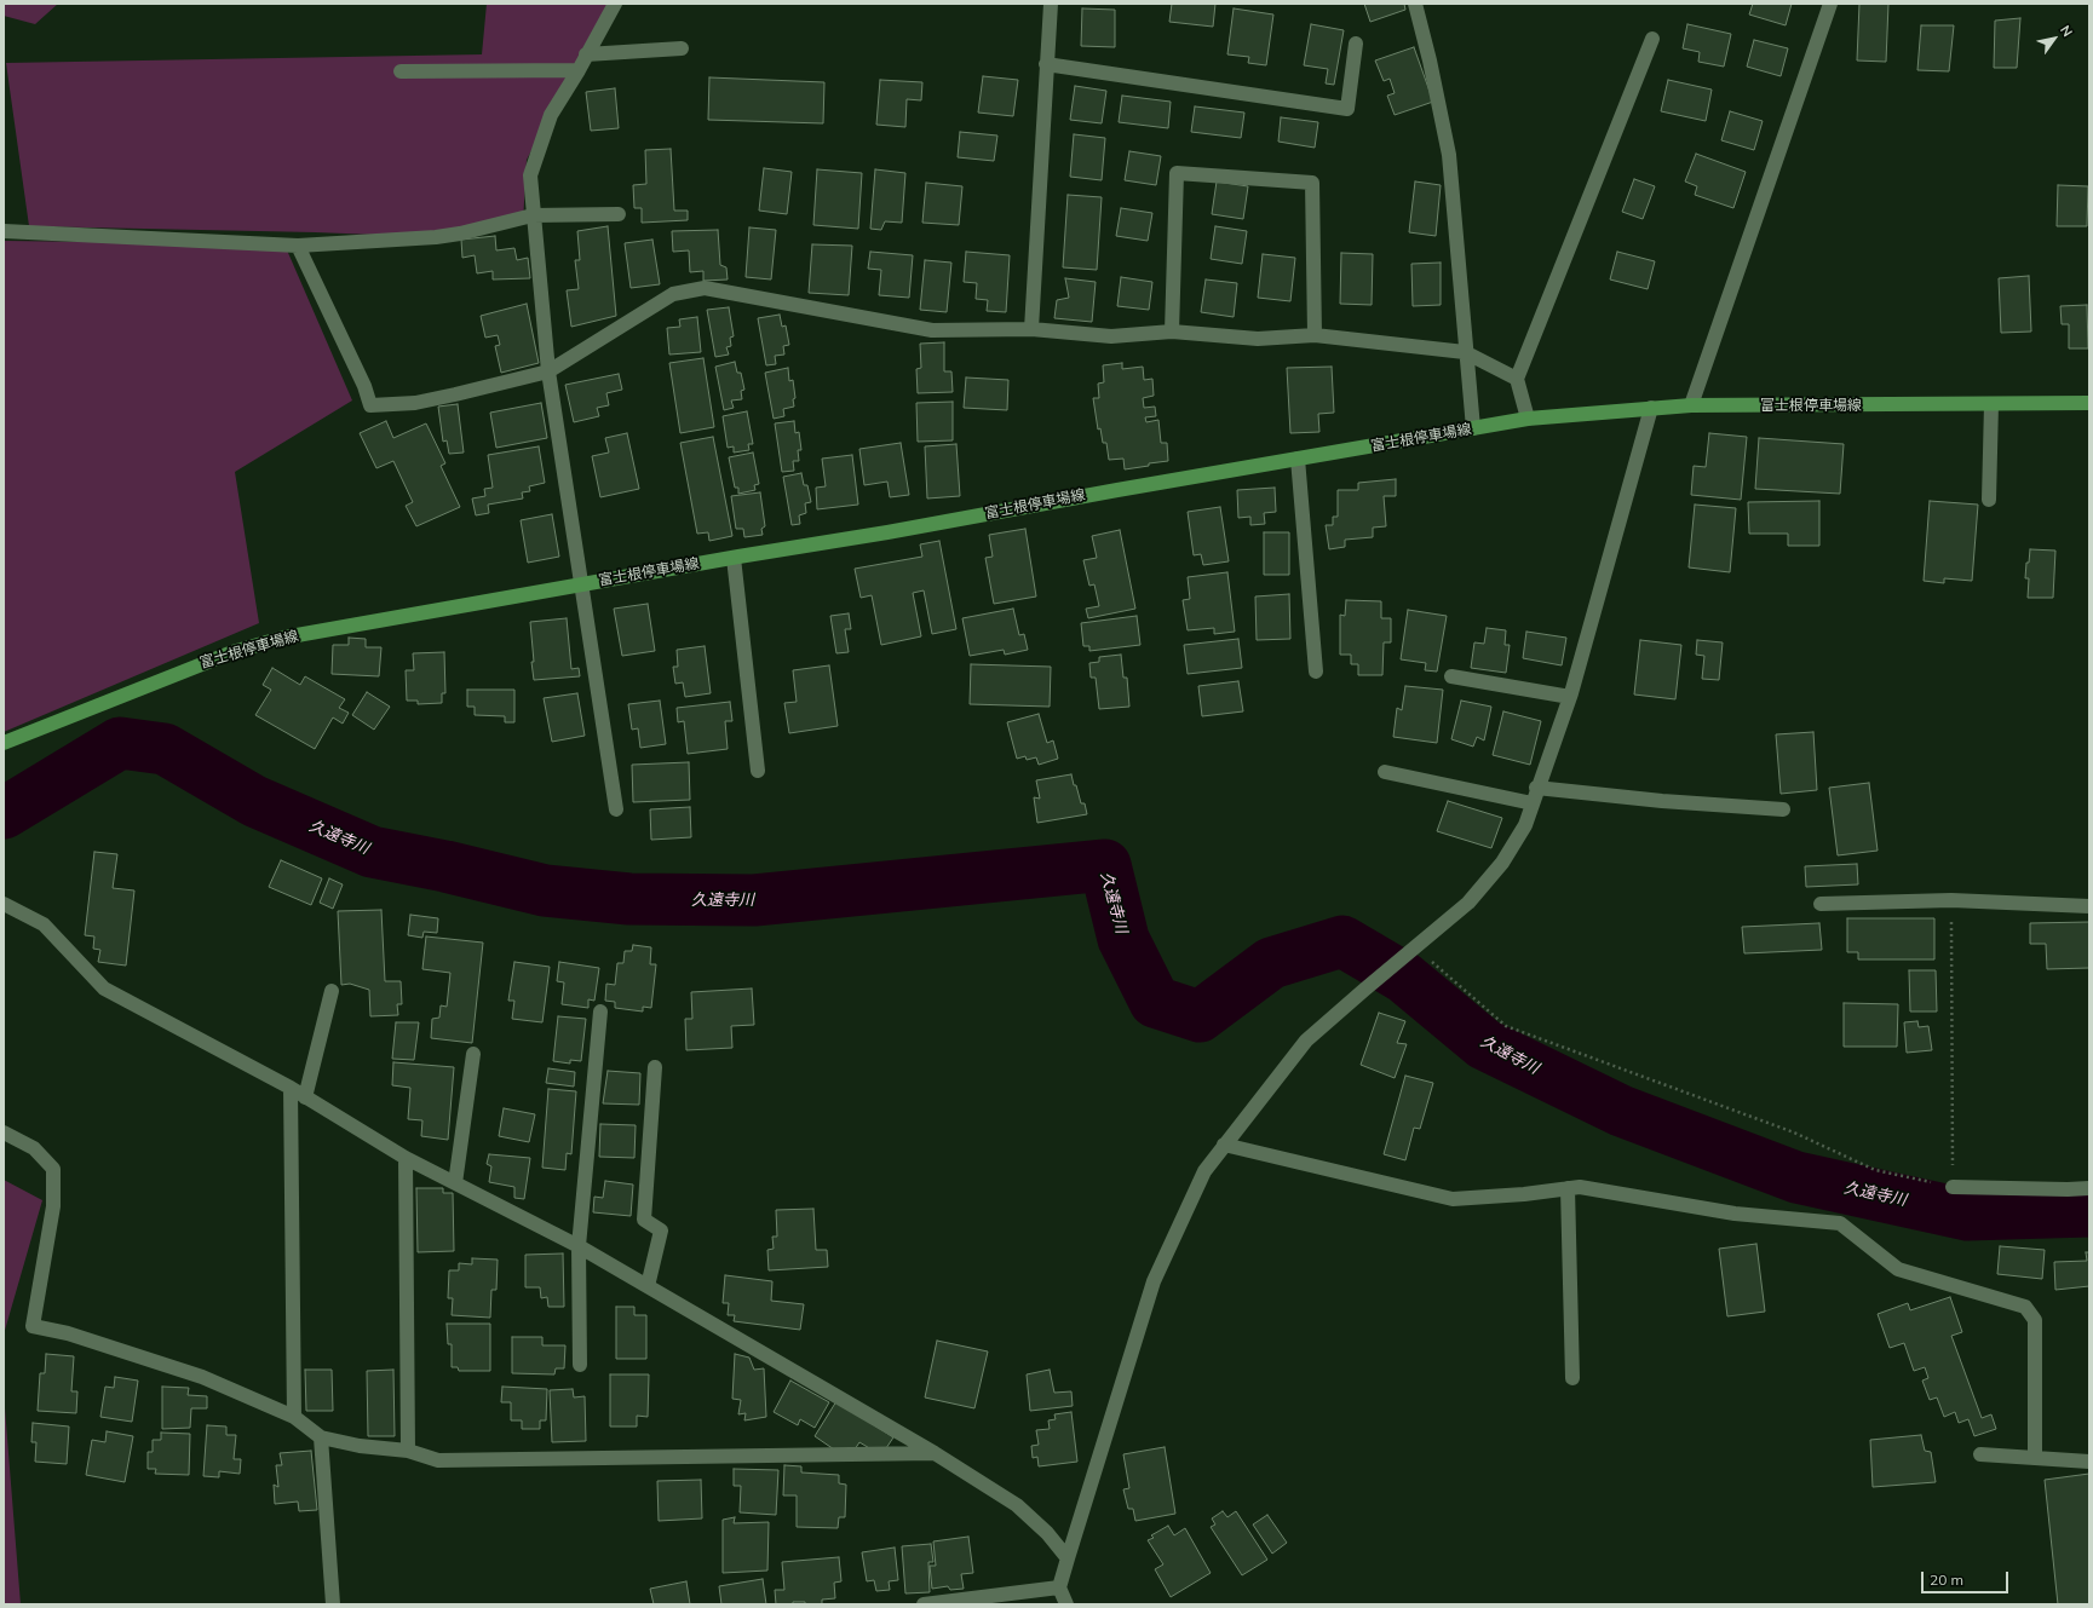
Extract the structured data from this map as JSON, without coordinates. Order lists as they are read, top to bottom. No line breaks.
{"streets":{"main road":["富士根停車場線"]},"water":["久遠寺川"],"scale_bar":"20 m","north":"top right"}
